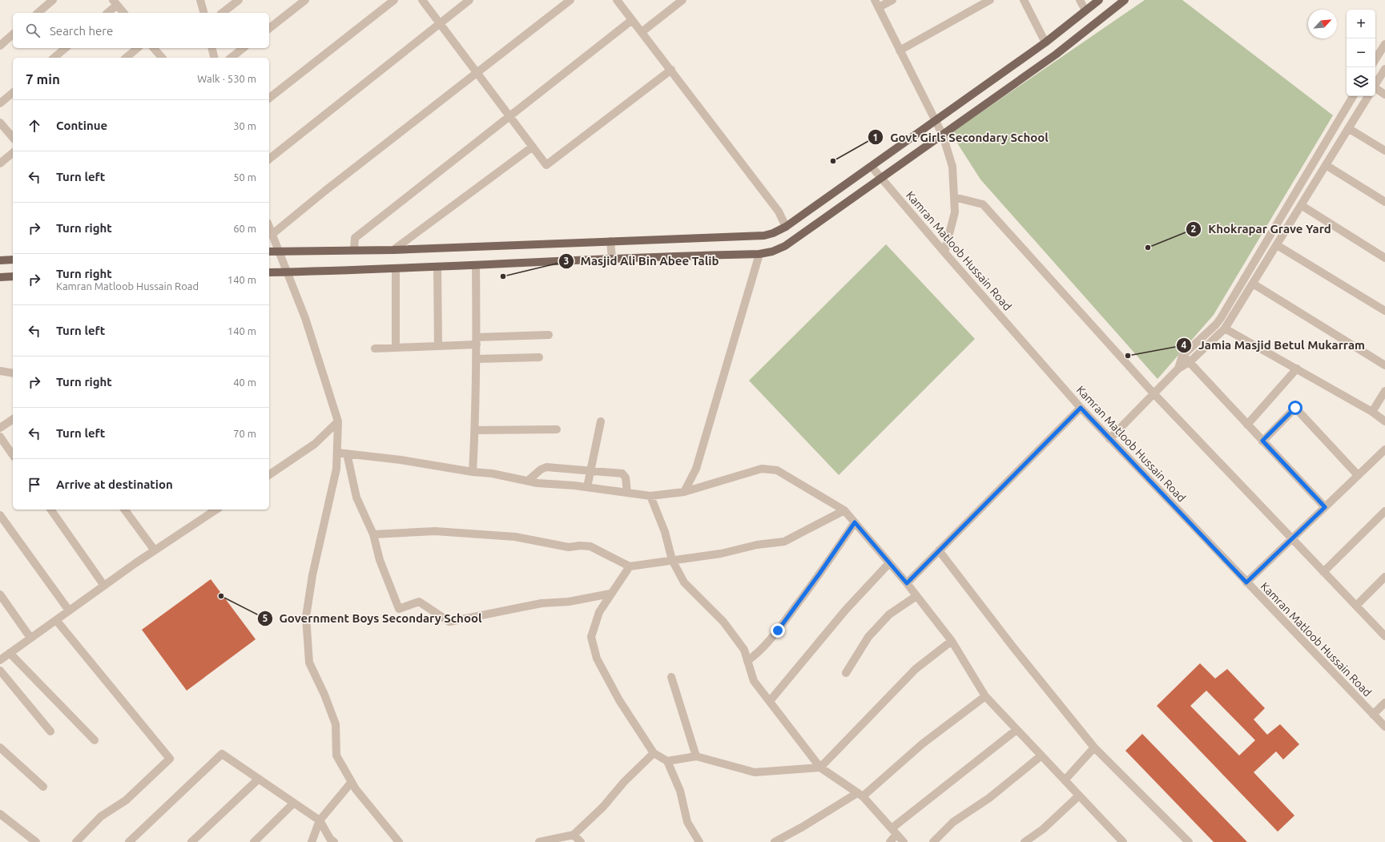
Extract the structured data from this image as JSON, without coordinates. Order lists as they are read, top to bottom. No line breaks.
{"streets":{"street":["Kamran Matloob Hussain Road"]},"places":["Govt Girls Secondary School","Khokrapar Grave Yard","Masjid Ali Bin Abee Talib","Jamia Masjid Betul Mukarram","Government Boys Secondary School"],"north":"top right","page":{"map_buttons":["+","−"],"search":"Search here","heading":["7 min","Walk · 530 m"],"list":[["Continue","30 m"],["Turn left","50 m"],["Turn right","60 m"],["Turn right","Kamran Matloob Hussain Road","140 m"],["Turn left","140 m"],["Turn right","40 m"],["Turn left","70 m"],"Arrive at destination"]}}
